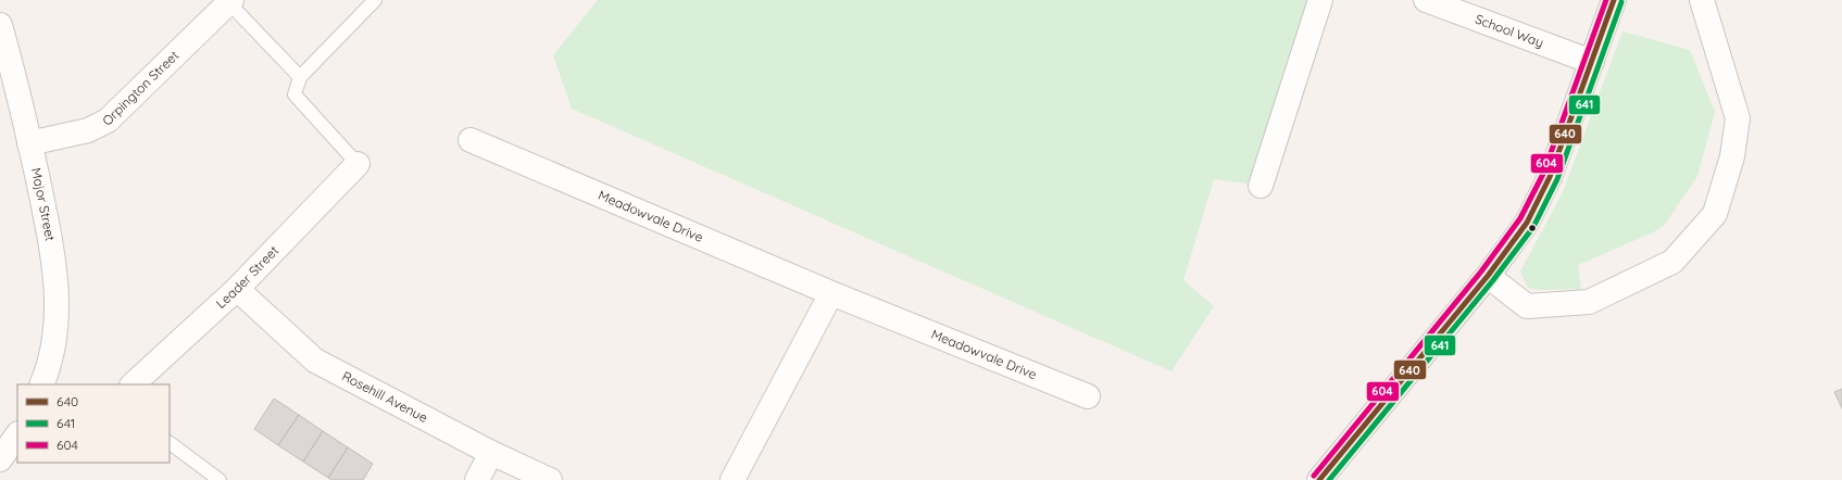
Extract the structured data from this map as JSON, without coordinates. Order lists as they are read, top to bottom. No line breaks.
{"streets":{"street":["School Way","Orpington Street","Major Street","Meadowvale Drive","Leader Street","Rosehill Avenue"]},"crossings":[["Orpington Street","Major Street"],["Leader Street","Rosehill Avenue"]],"lines":["transit line 640","transit line 604","transit line 641"],"legend":["640","641","604"]}
